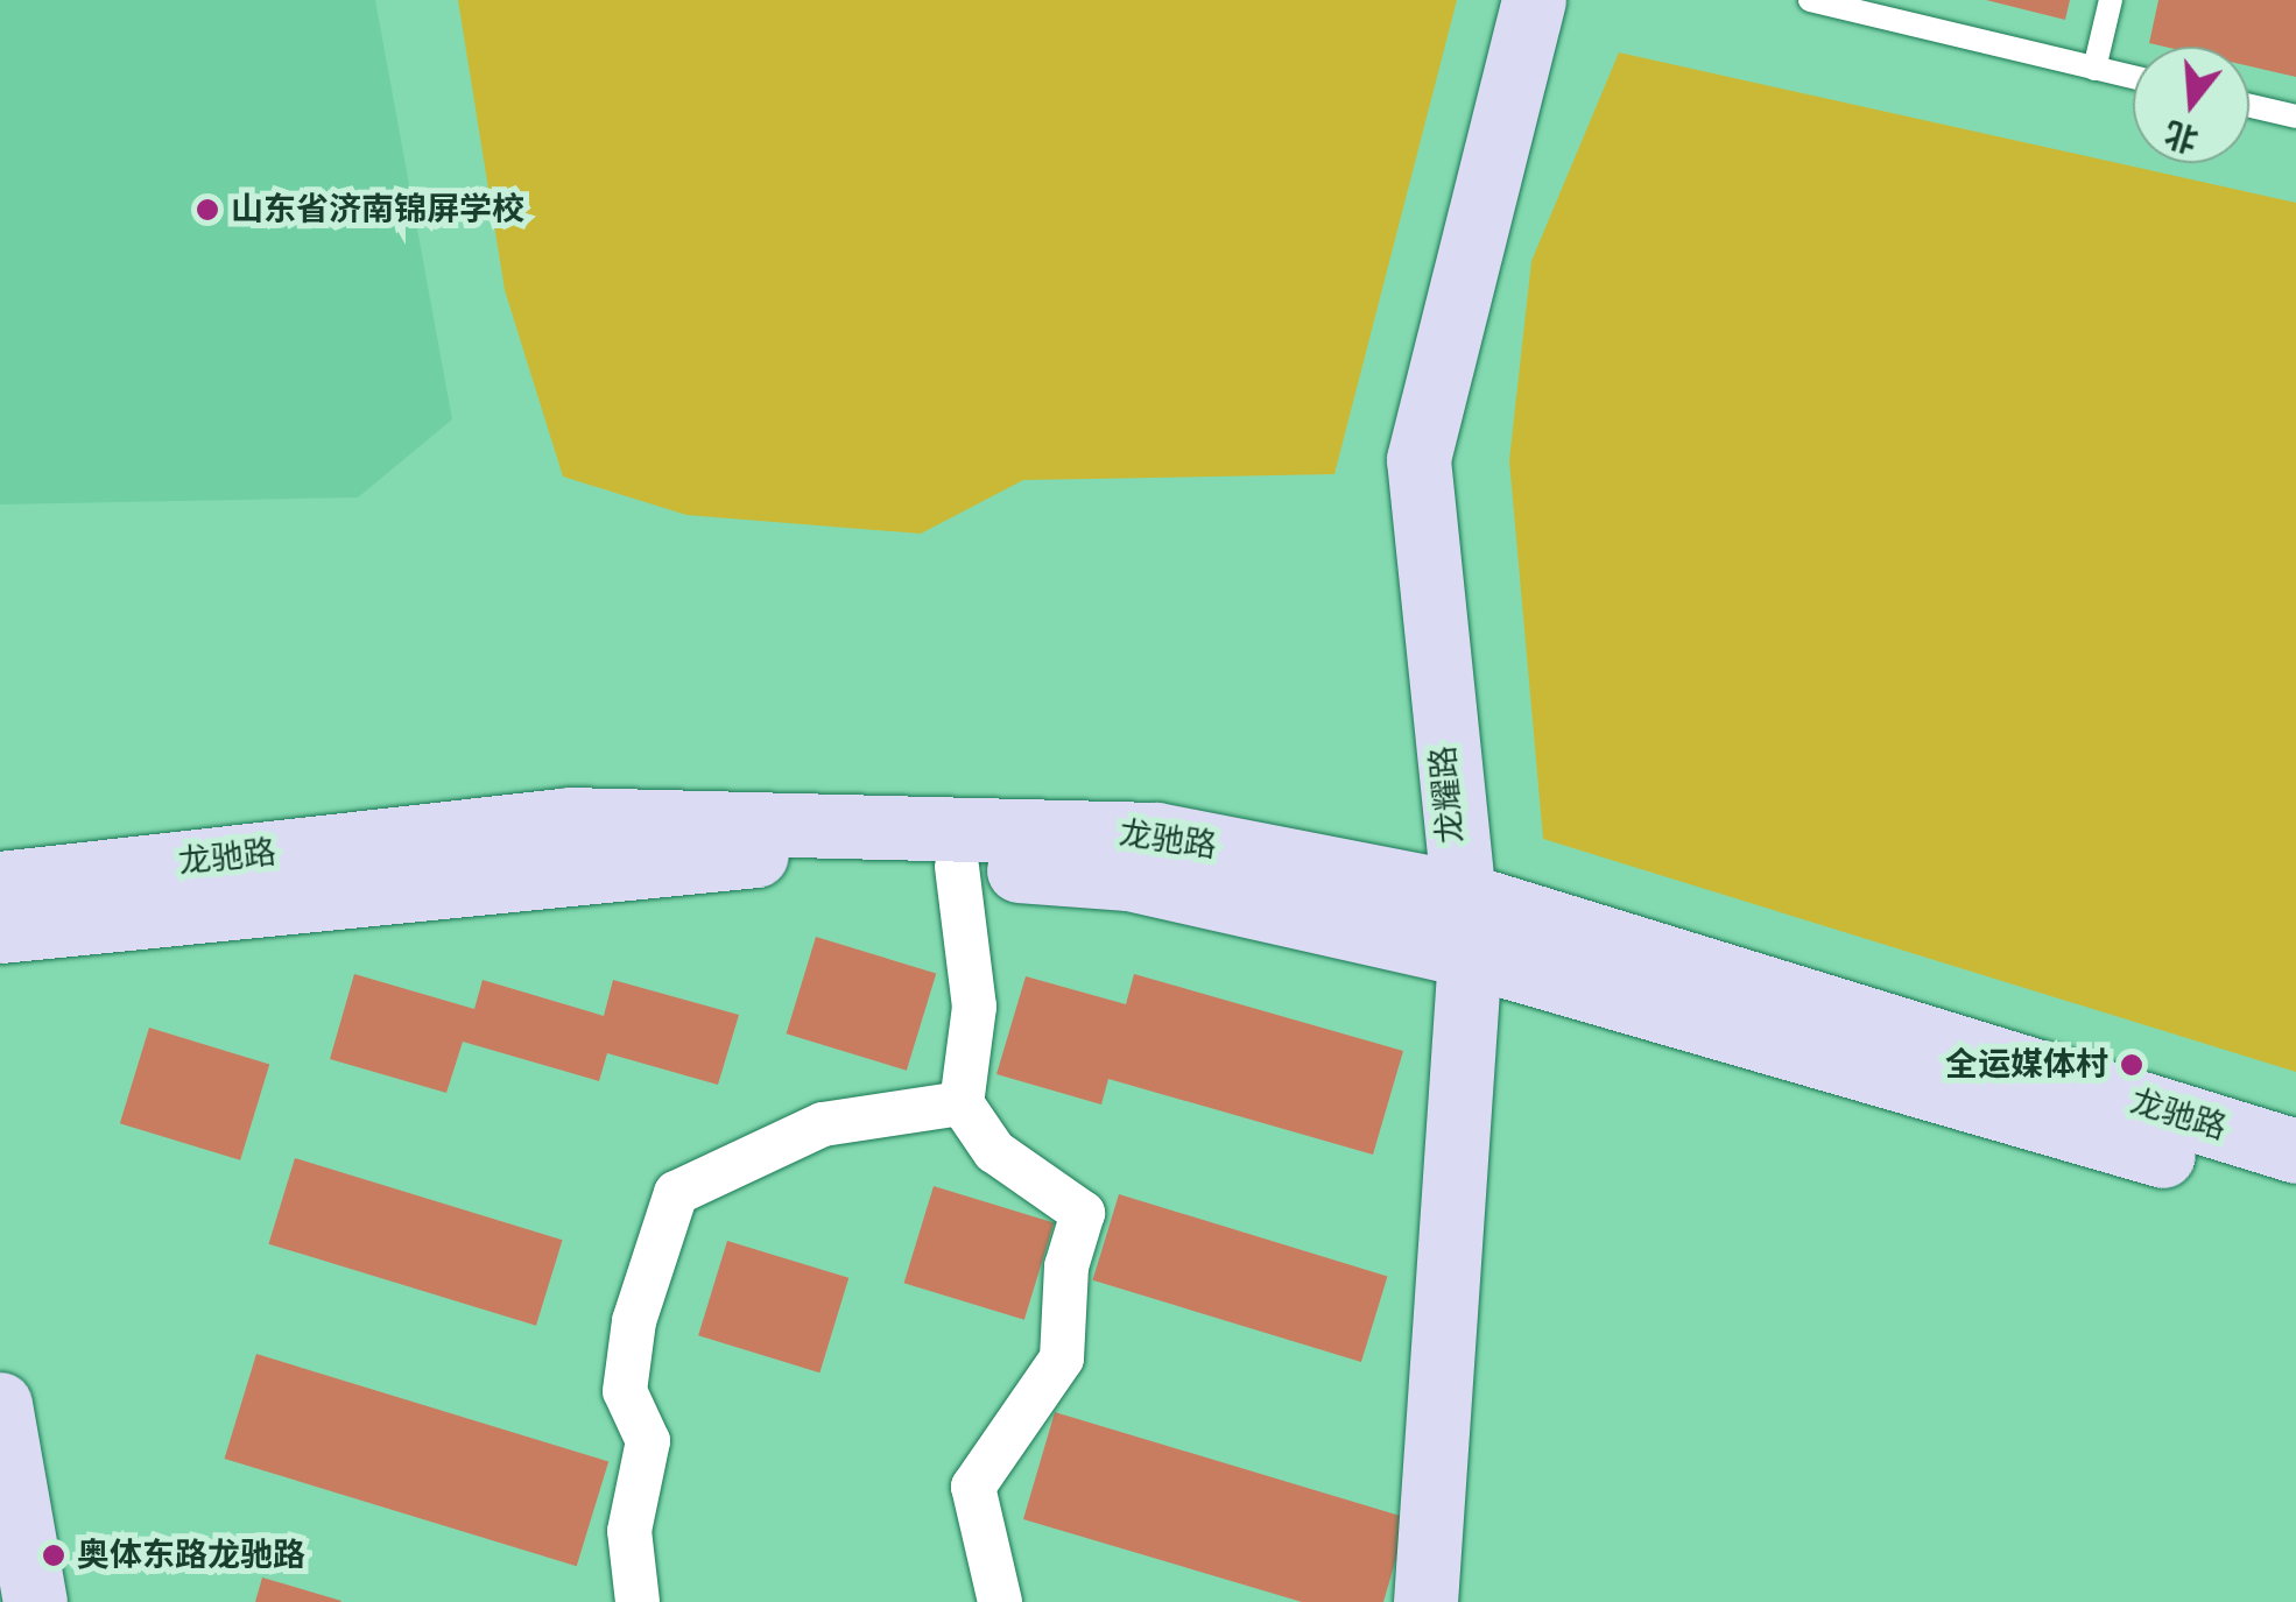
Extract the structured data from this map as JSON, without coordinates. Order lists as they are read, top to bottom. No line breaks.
{"streets":{"main road":["龙耀路","龙驰路"]},"crossings":[["龙耀路","龙驰路"]],"places":["山东省济南锦屏学校","全运媒体村","奥体东路龙驰路"],"north":"bottom"}
